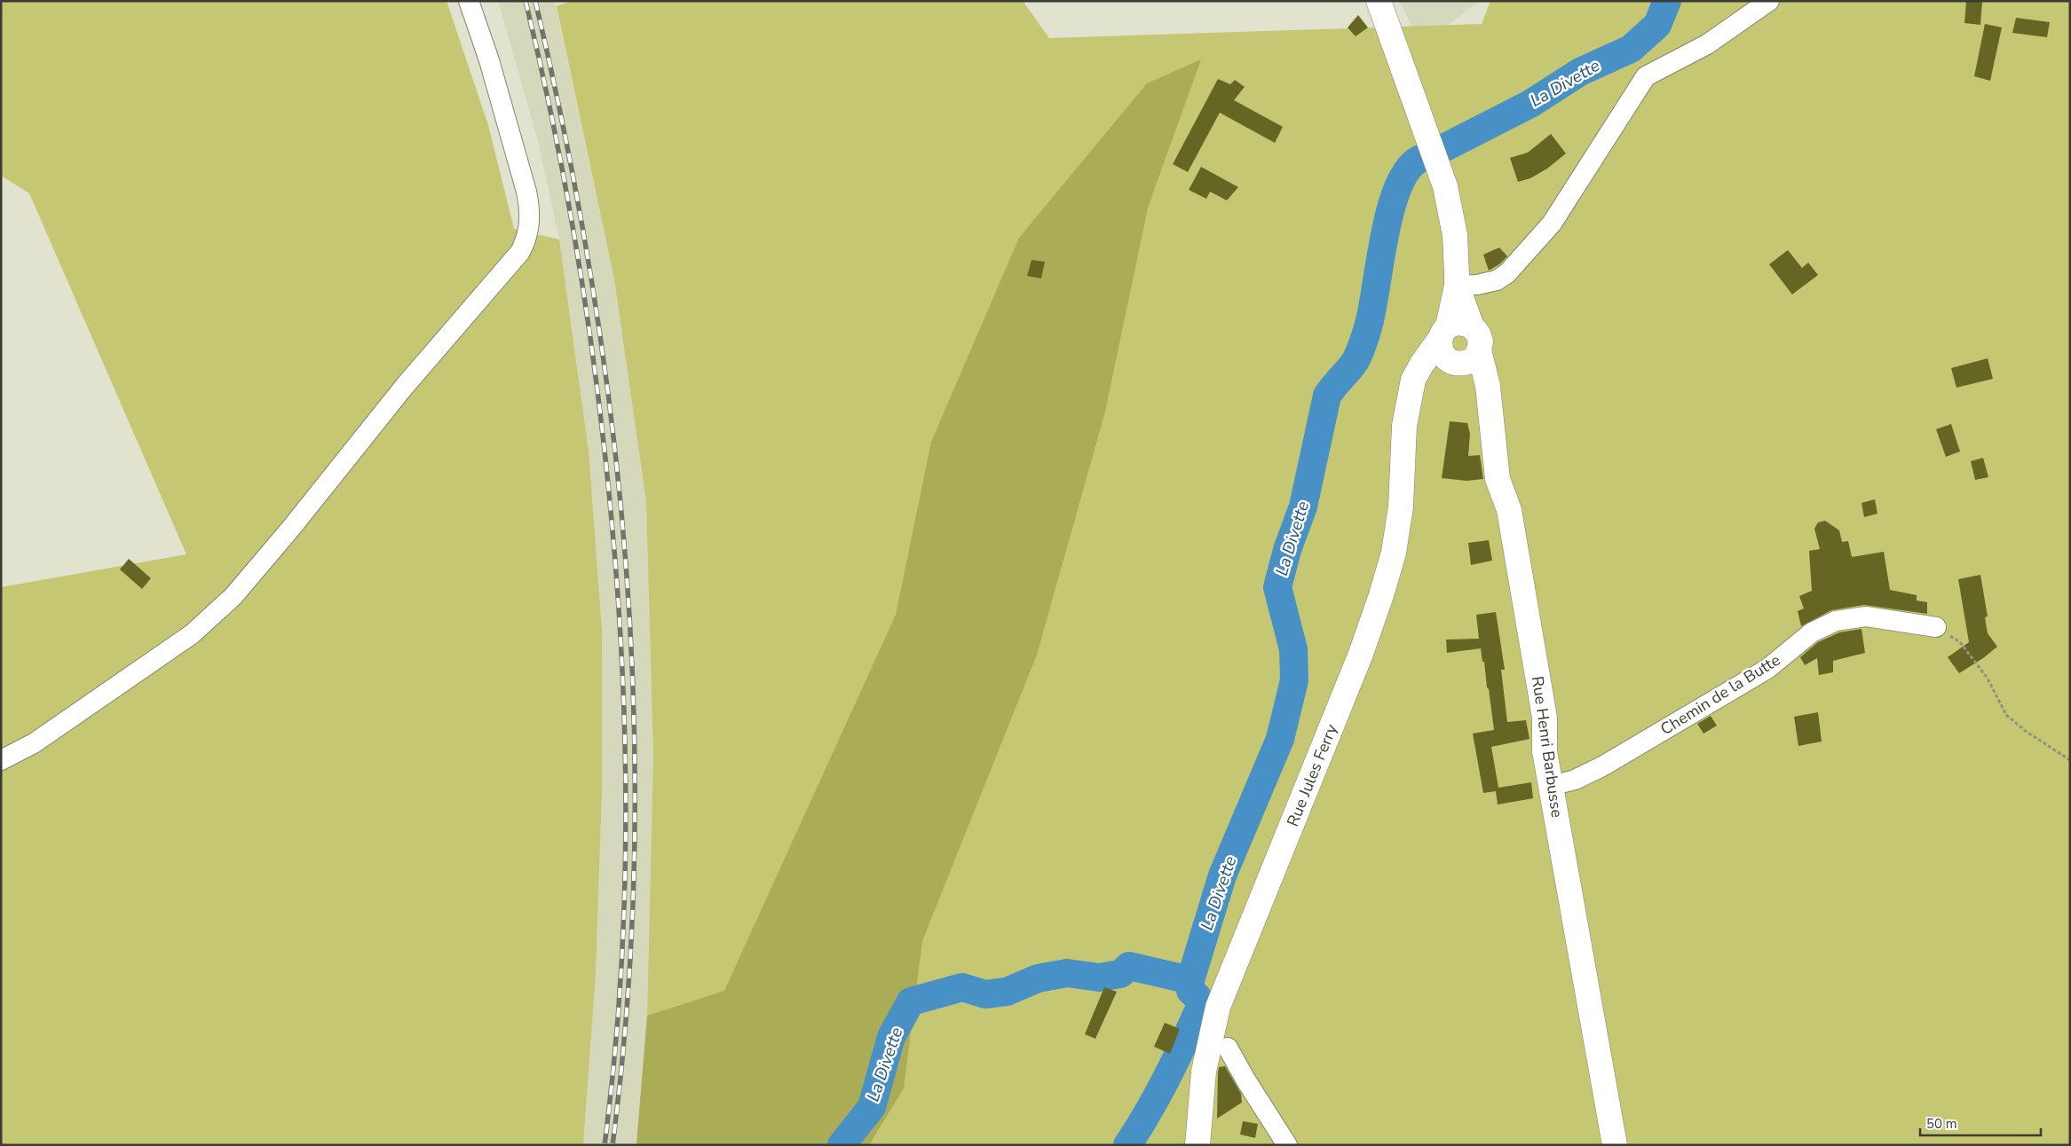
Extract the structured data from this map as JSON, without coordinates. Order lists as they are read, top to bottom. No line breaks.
{"streets":{"main road":["Rue Henri Barbusse","Rue Jules Ferry"],"street":["Chemin de la Butte"]},"crossings":[["Chemin de la Butte","Rue Henri Barbusse"],["Rue Henri Barbusse","Rue Jules Ferry"]],"water":["La Divette"],"scale_bar":"50 m"}
